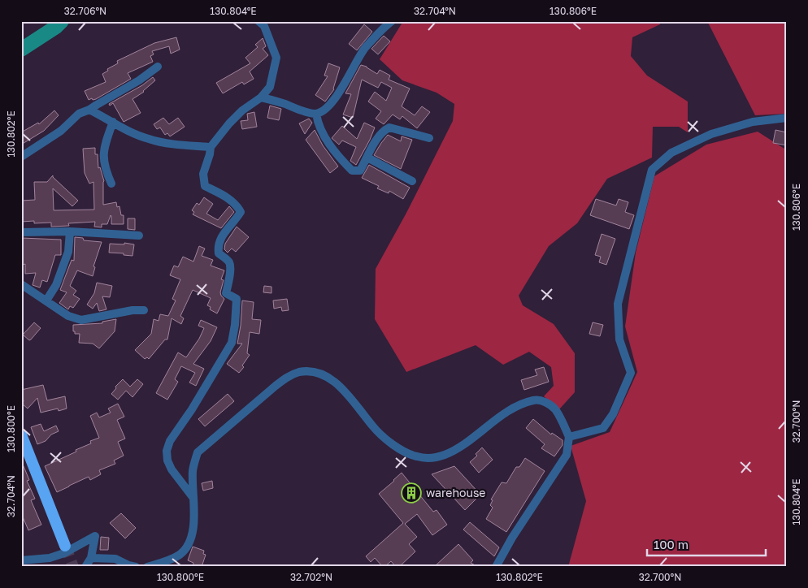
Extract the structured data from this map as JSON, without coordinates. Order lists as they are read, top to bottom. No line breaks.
{"places":{"building":["warehouse"]},"scale_bar":"100 m","coordinates":["32.706°N","130.804°E","32.704°N","130.806°E","130.802°E","32.700°N","130.800°E","32.702°N"]}
